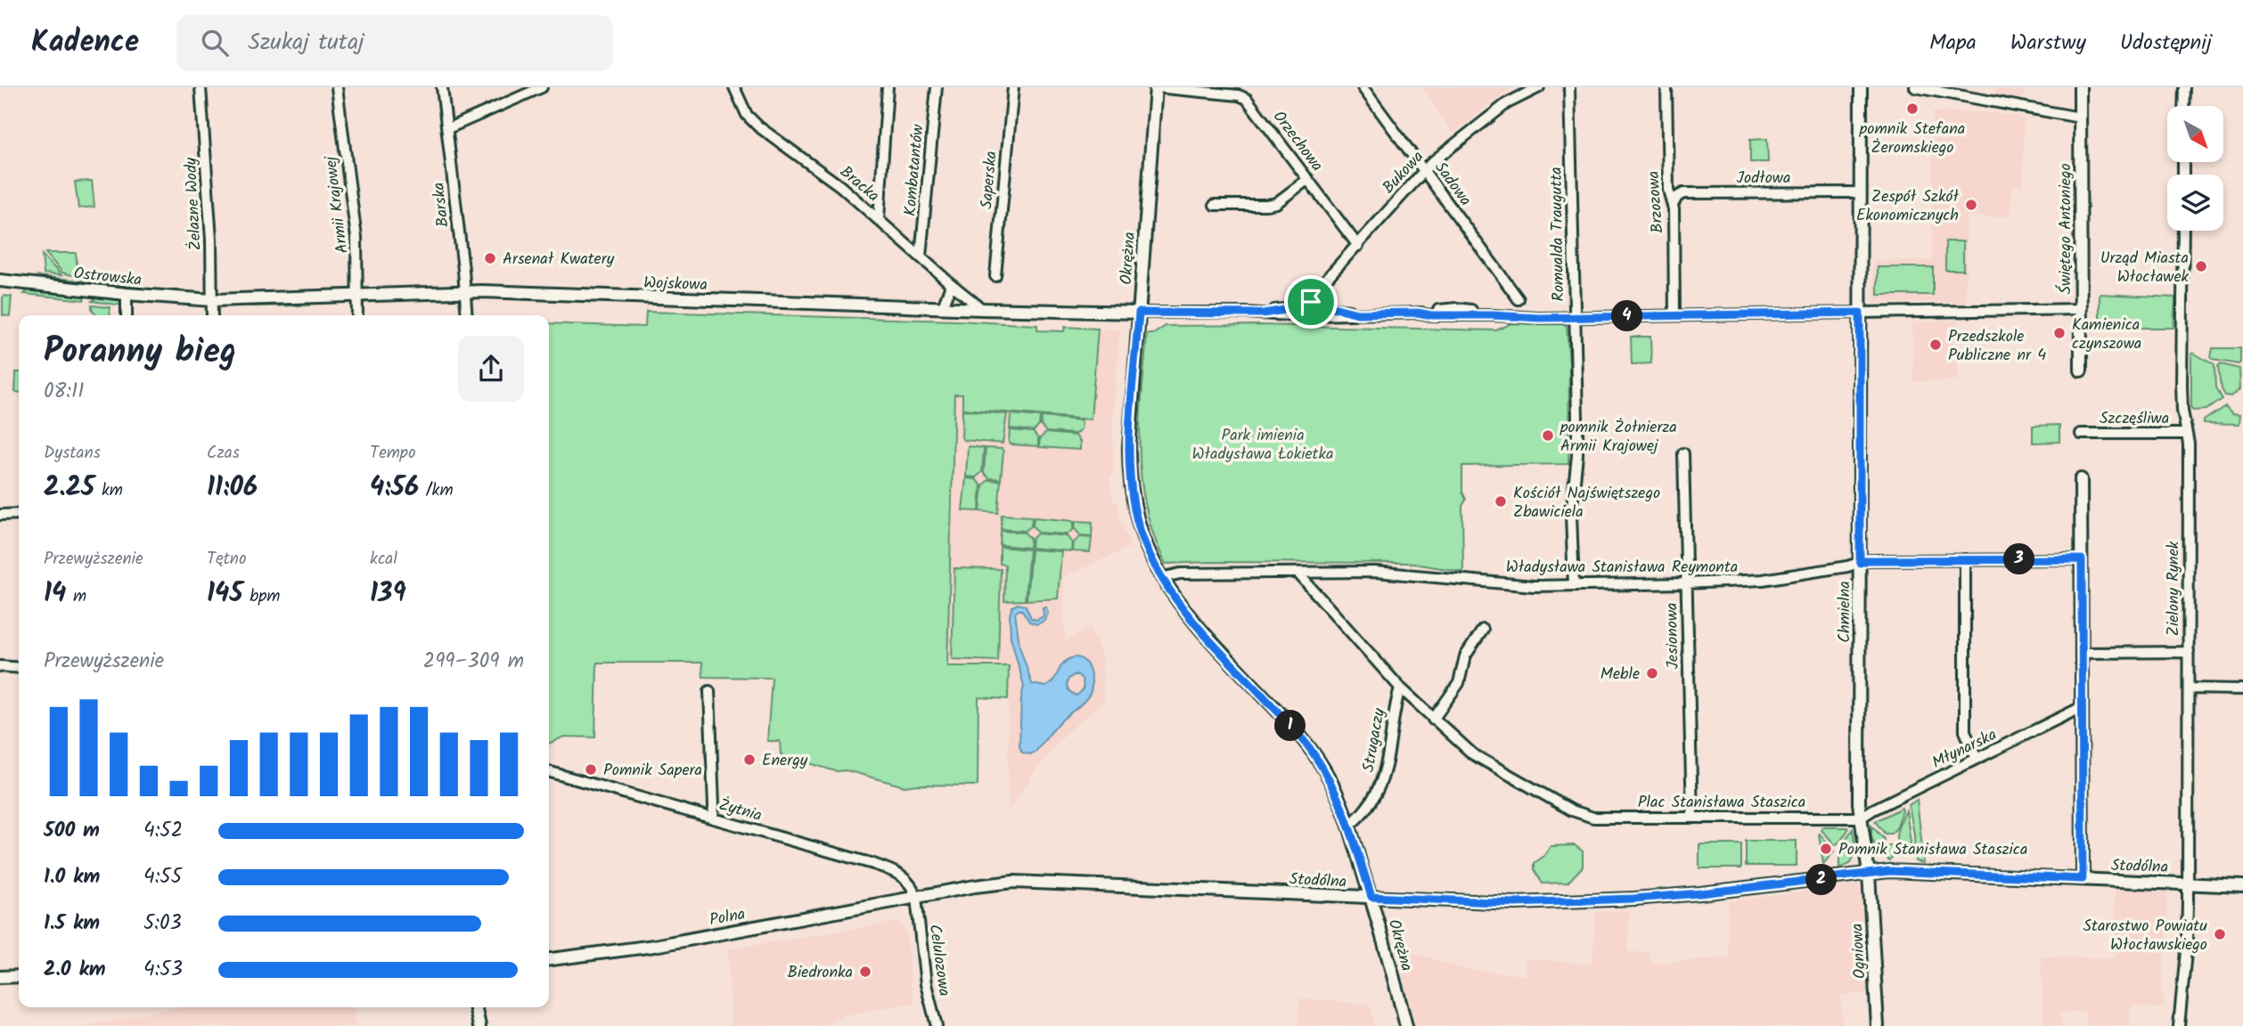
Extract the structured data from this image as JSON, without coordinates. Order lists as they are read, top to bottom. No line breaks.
{"streets":{"street":["Orzechowa","Kombatantów","Bukowa","Jodłowa","Saperska","Bracka","Sadowa","Brzozowa","Żelazne Wody","Armii Krajowej","Barska","Świętego Antoniego","Romualda Traugutta","Okrężna","Ostrowska","Wojskowa","Szczęśliwa","Władysława Stanisława Reymonta","Zielony Rynek","Chmielna","Jesionowa","Strugaczy","Młynarska","Plac Stanisława Staszica","Żytnia","Stodólna","Polna","Ogniowa","Celulozowa"]},"crossings":[["Orzechowa","Bukowa"],["Orzechowa","Okrężna"],["Kombatantów","Bracka"],["Bukowa","Sadowa"],["Jodłowa","Brzozowa"],["Jodłowa","Chmielna"],["Bracka","Wojskowa"],["Żelazne Wody","Ostrowska"],["Żelazne Wody","Wojskowa"],["Armii Krajowej","Wojskowa"],["Barska","Wojskowa"],["Romualda Traugutta","Władysława Stanisława Reymonta"],["Okrężna","Wojskowa"],["Okrężna","Władysława Stanisława Reymonta"],["Okrężna","Strugaczy"],["Okrężna","Stodólna"],["Ostrowska","Wojskowa"],["Szczęśliwa","Zielony Rynek"],["Władysława Stanisława Reymonta","Chmielna"],["Władysława Stanisława Reymonta","Jesionowa"],["Zielony Rynek","Stodólna"],["Chmielna","Młynarska"],["Chmielna","Plac Stanisława Staszica"],["Chmielna","Stodólna"],["Chmielna","Ogniowa"],["Jesionowa","Plac Stanisława Staszica"],["Młynarska","Plac Stanisława Staszica"],["Żytnia","Stodólna"],["Żytnia","Polna"],["Żytnia","Celulozowa"],["Stodólna","Polna"],["Stodólna","Ogniowa"],["Stodólna","Celulozowa"],["Polna","Celulozowa"]],"parks":["Park imienia Władysława Łokietka"],"places":["pomnik Stefana Żeromskiego","Zespół Szkół Ekonomicznych","Arsenał Kwatery","Urząd Miasta Włocławek","Kamienica czynszowa","Przedszkole Publiczne nr 4","pomnik Żołnierza Armii Krajowej","Kościół Najświętszego Zbawiciela","Meble","Energy","Pomnik Sapera","Pomnik Stanisława Staszica","Starostwo Powiatu Włocławskiego","Biedronka"],"north":"bottom right","page":{"header":"Kadence","search":"Szukaj tutaj","nav":["Mapa","Warstwy","Udostępnij"],"pins":["4","3","1","2"],"heading":["Poranny bieg","08:11"],"stats":[["Dystans","2.25 km"],["Czas","11:06"],["Tempo","4:56 /km"],["Przewyższenie","14 m"],["Tętno","145 bpm"],["kcal","139"]],"chart":["Przewyższenie","299–309 m"],"list":[{"name":"500 m","note":"4:52"},{"name":"1.0 km","note":"4:55"},{"name":"1.5 km","note":"5:03"},{"name":"2.0 km","note":"4:53"}]}}
